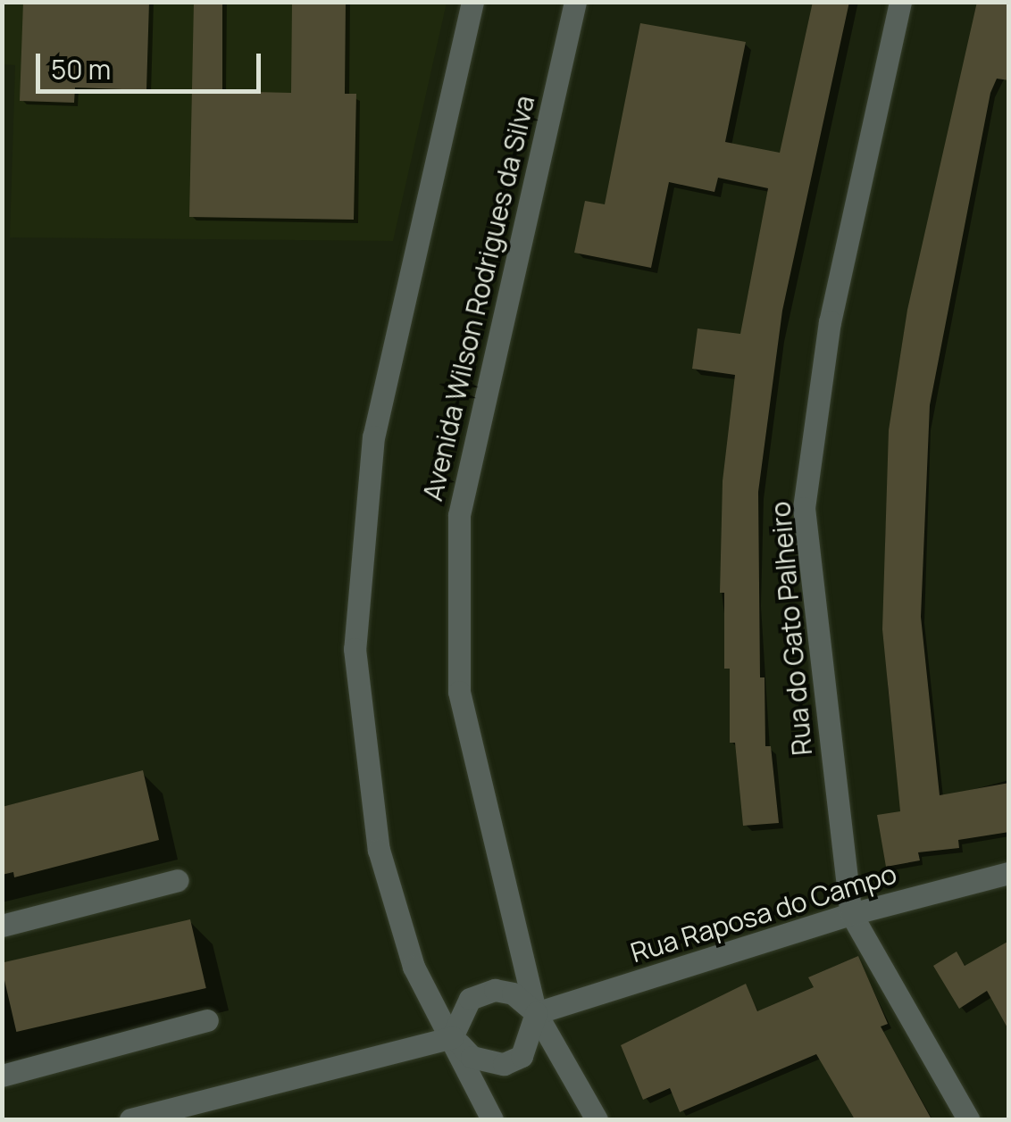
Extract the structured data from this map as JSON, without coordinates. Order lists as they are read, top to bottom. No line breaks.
{"streets":{"street":["Avenida Wilson Rodrigues da Silva","Rua do Gato Palheiro","Rua Raposa do Campo"]},"crossings":[["Avenida Wilson Rodrigues da Silva","Rua Raposa do Campo"],["Rua do Gato Palheiro","Rua Raposa do Campo"]],"scale_bar":"50 m"}
